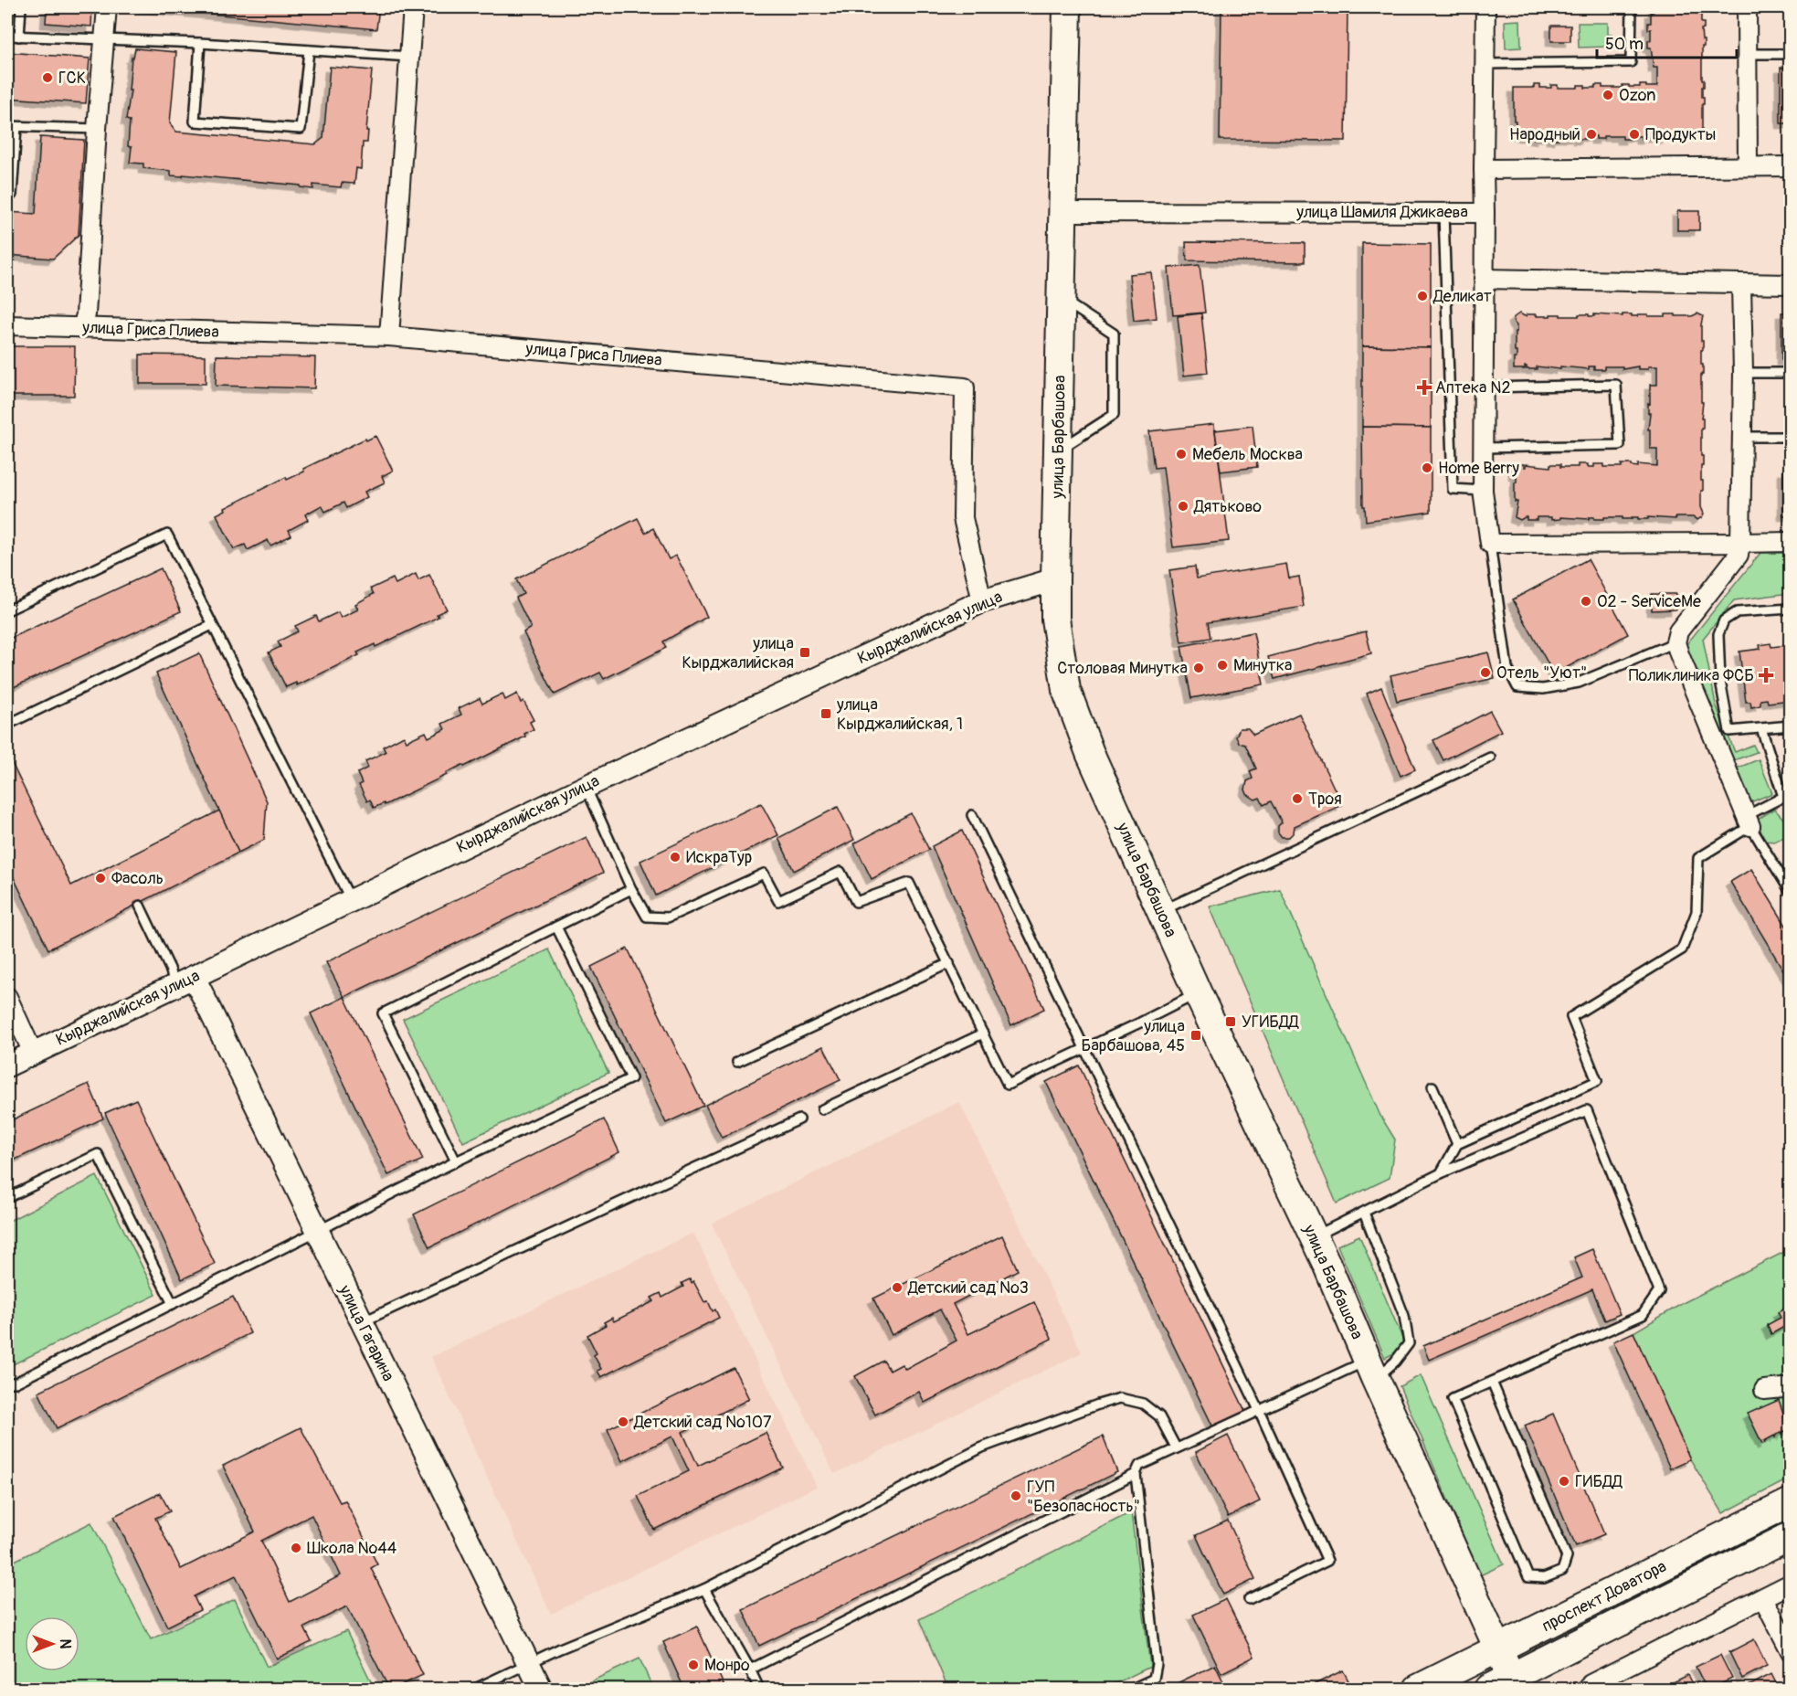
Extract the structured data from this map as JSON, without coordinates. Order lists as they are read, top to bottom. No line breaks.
{"streets":{"main road":["улица Барбашова","проспект Доватора"],"street":["улица Шамиля Джикаева","улица Гриса Плиева","Кырджалийская улица","улица Гагарина"]},"crossings":[["улица Шамиля Джикаева","улица Барбашова"],["улица Гриса Плиева","Кырджалийская улица"],["улица Барбашова","Кырджалийская улица"],["улица Барбашова","проспект Доватора"],["Кырджалийская улица","улица Гагарина"]],"places":{"other":["ГСК","Ozon","Народный","Продукты","Деликат","Мебель Москва","Home Berry","Дятьково","О2 - ServiceMe","Минутка","Столовая Минутка","Отель \"Уют\"","Троя","ИскраТур","Фасоль","Детский сад №3","Детский сад №107","ГИБДД","ГУП \"Безопасность\"","Школа №44","Монро"],"health":["Аптека N2","Поликлиника ФСБ"],"transit":["улица Кырджалийская","улица Кырджалийская, 1","УГИБДД","улица Барбашова, 45"]},"scale_bar":"50 m","north":"right"}
